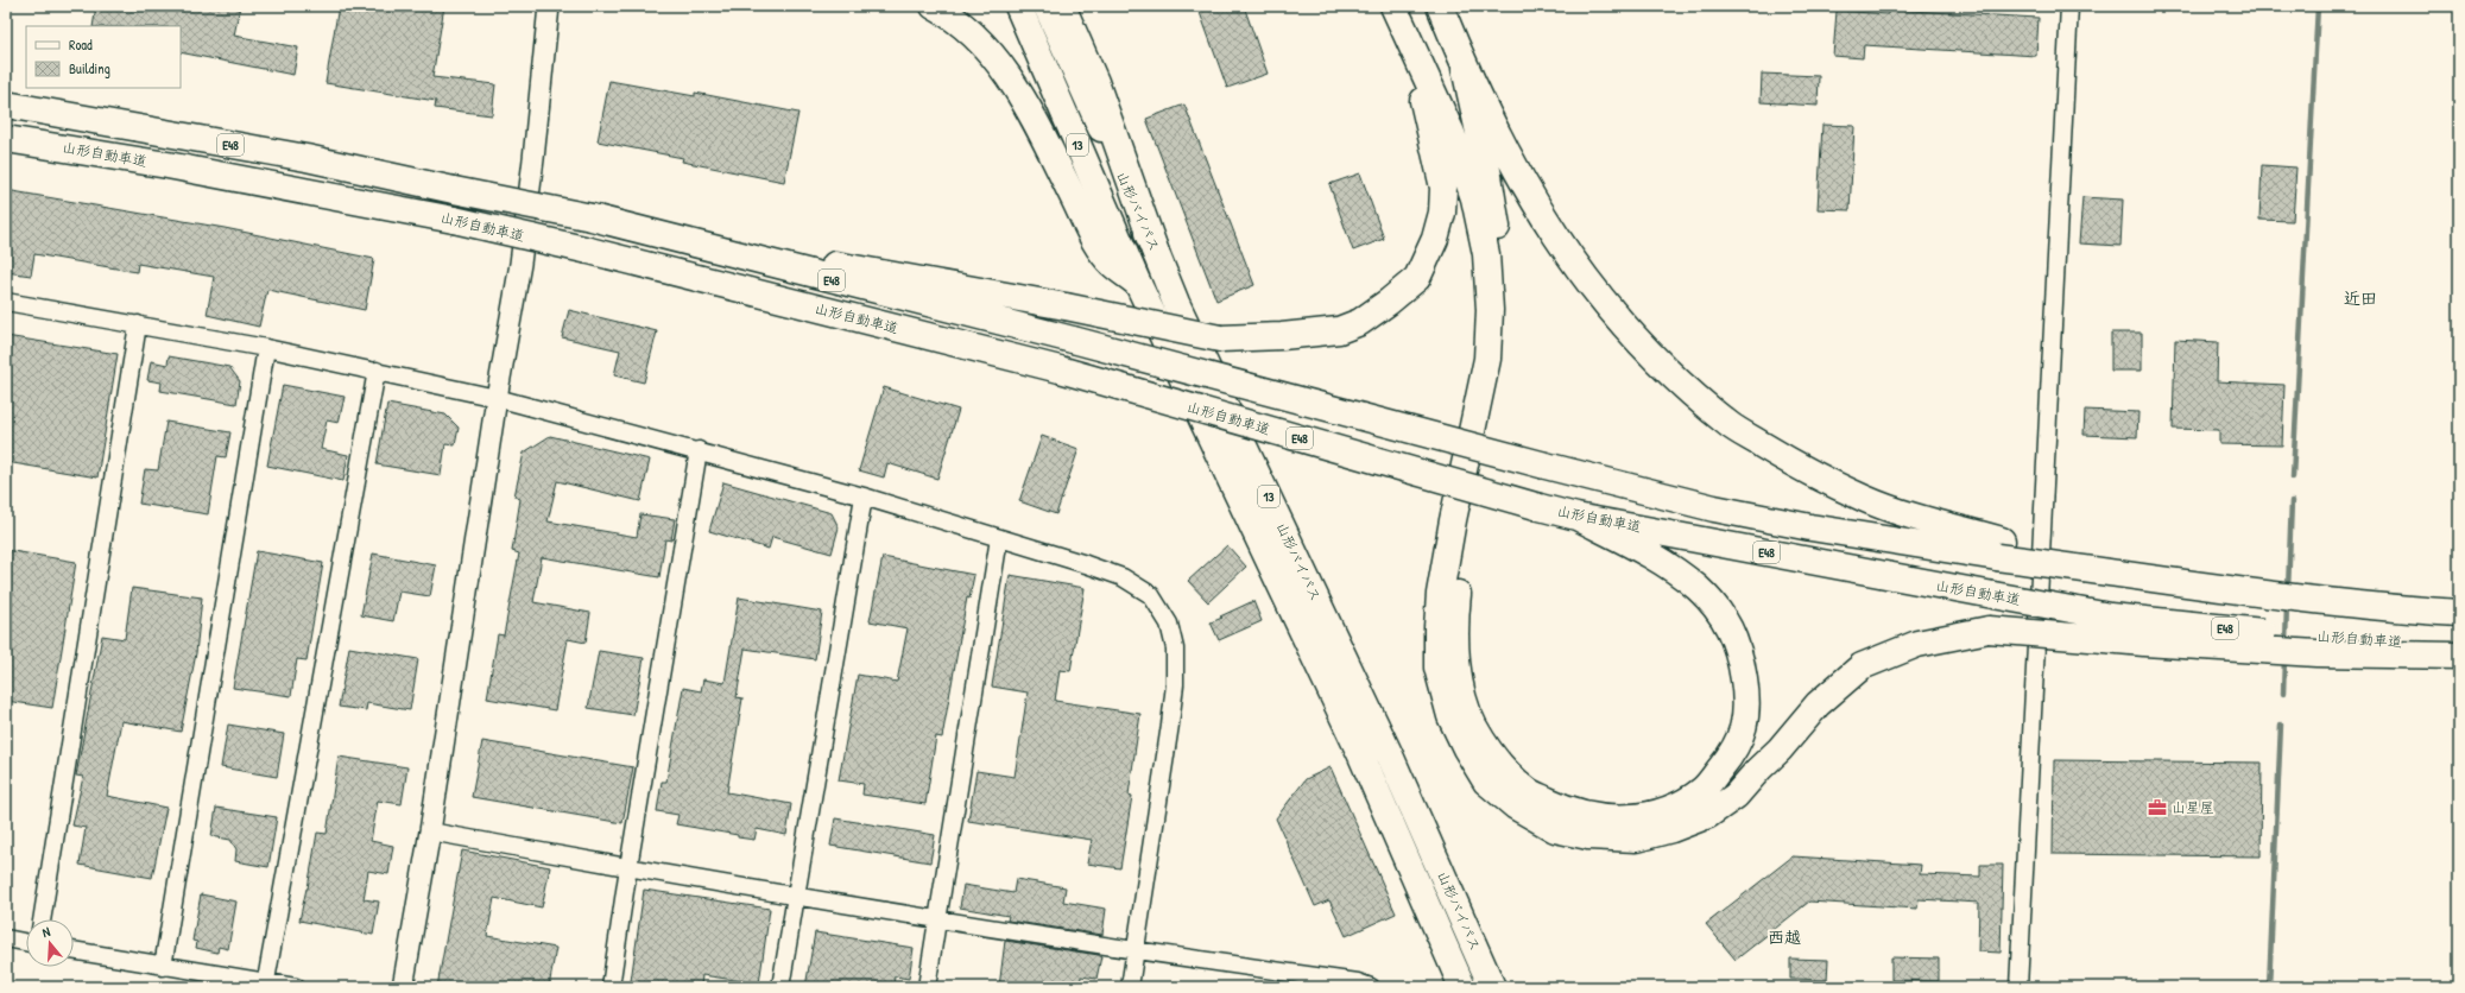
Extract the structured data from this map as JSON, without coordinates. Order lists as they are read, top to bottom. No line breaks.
{"streets":{"highway":["E48","13","山形自動車道","山形バイパス"]},"districts":["近田","西越"],"places":{"office":["山星屋"]},"legend":["Road","Building"],"north":"top"}
